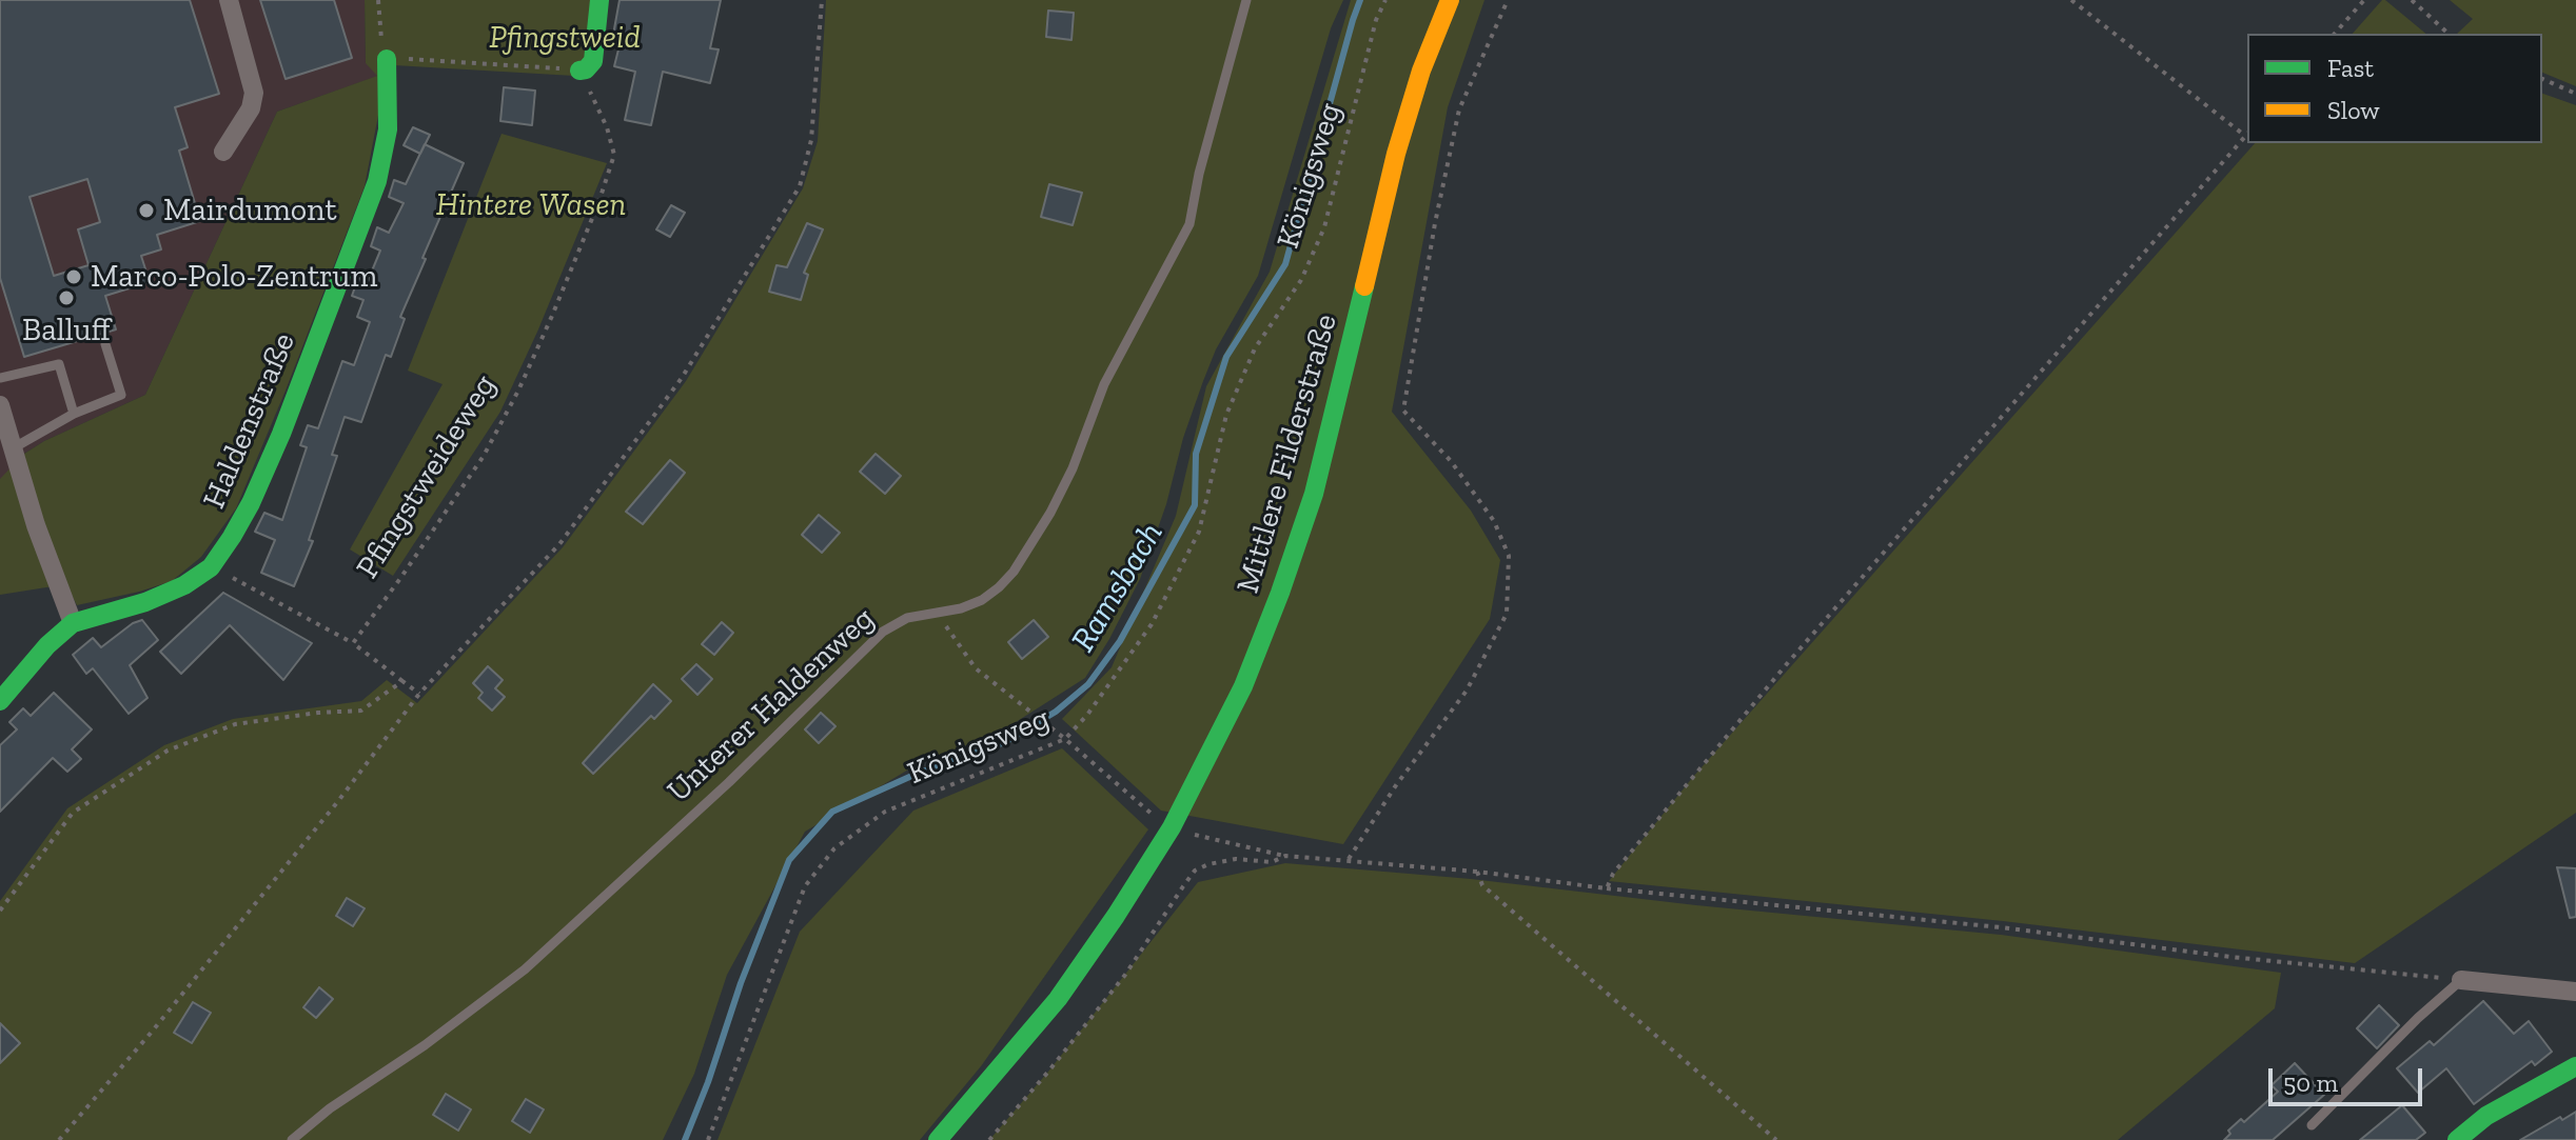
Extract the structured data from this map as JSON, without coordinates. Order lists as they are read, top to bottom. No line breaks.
{"streets":{"main road":["Haldenstraße","Mittlere Filderstraße"],"lane":["Unterer Haldenweg"],"path":["Königsweg","Pfingstweideweg"]},"water":["Ramsbach"],"parks":["Pfingstweid","Hintere Wasen"],"places":["Mairdumont","Marco-Polo-Zentrum","Balluff"],"legend":["Fast","Slow"],"scale_bar":"50 m"}
